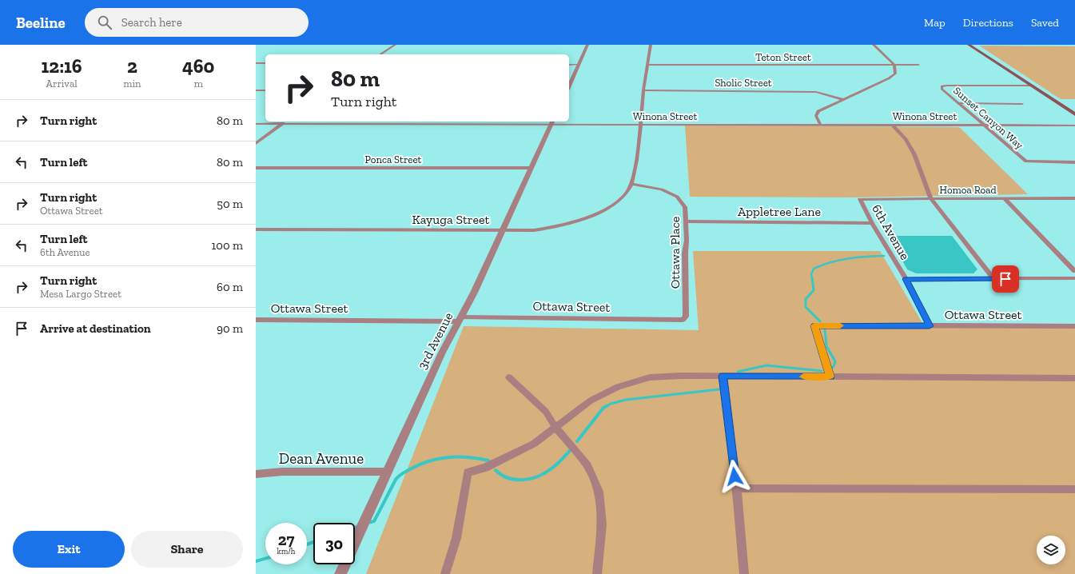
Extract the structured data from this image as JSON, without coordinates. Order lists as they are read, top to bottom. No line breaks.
{"streets":{"street":["Teton Street","Sholic Street","Winona Street","Sunset Canyon Way","Ponca Street","Homoa Road","Appletree Lane","Kayuga Street","6th Avenue","Ottawa Place","Ottawa Street","3rd Avenue","Dean Avenue"]},"crossings":[["Teton Street","Kayuga Street"],["Sholic Street","Kayuga Street"],["Winona Street","Sunset Canyon Way"],["Winona Street","Kayuga Street"],["Winona Street","3rd Avenue"],["Ponca Street","3rd Avenue"],["Homoa Road","6th Avenue"],["Appletree Lane","6th Avenue"],["Appletree Lane","Ottawa Place"],["Kayuga Street","Ottawa Place"],["Kayuga Street","3rd Avenue"],["6th Avenue","Ottawa Street"],["Ottawa Place","Ottawa Street"],["Ottawa Street","3rd Avenue"],["3rd Avenue","Dean Avenue"]],"page":{"header":"Beeline","search":"Search here","nav":["Map","Directions","Saved"],"eta":["12:16","Arrival","2","min","460","m"],"turn":["80 m","Turn right"],"list":[{"name":"Turn right","value":"80 m"},{"name":"Turn left","value":"80 m"},{"name":"Turn right","note":"Ottawa Street","value":"50 m"},{"name":"Turn left","note":"6th Avenue","value":"100 m"},{"name":"Turn right","note":"Mesa Largo Street","value":"60 m"},{"name":"Arrive at destination","value":"90 m"}],"speed":"27 km/h","limit":"30","buttons":["Exit","Share"]}}
